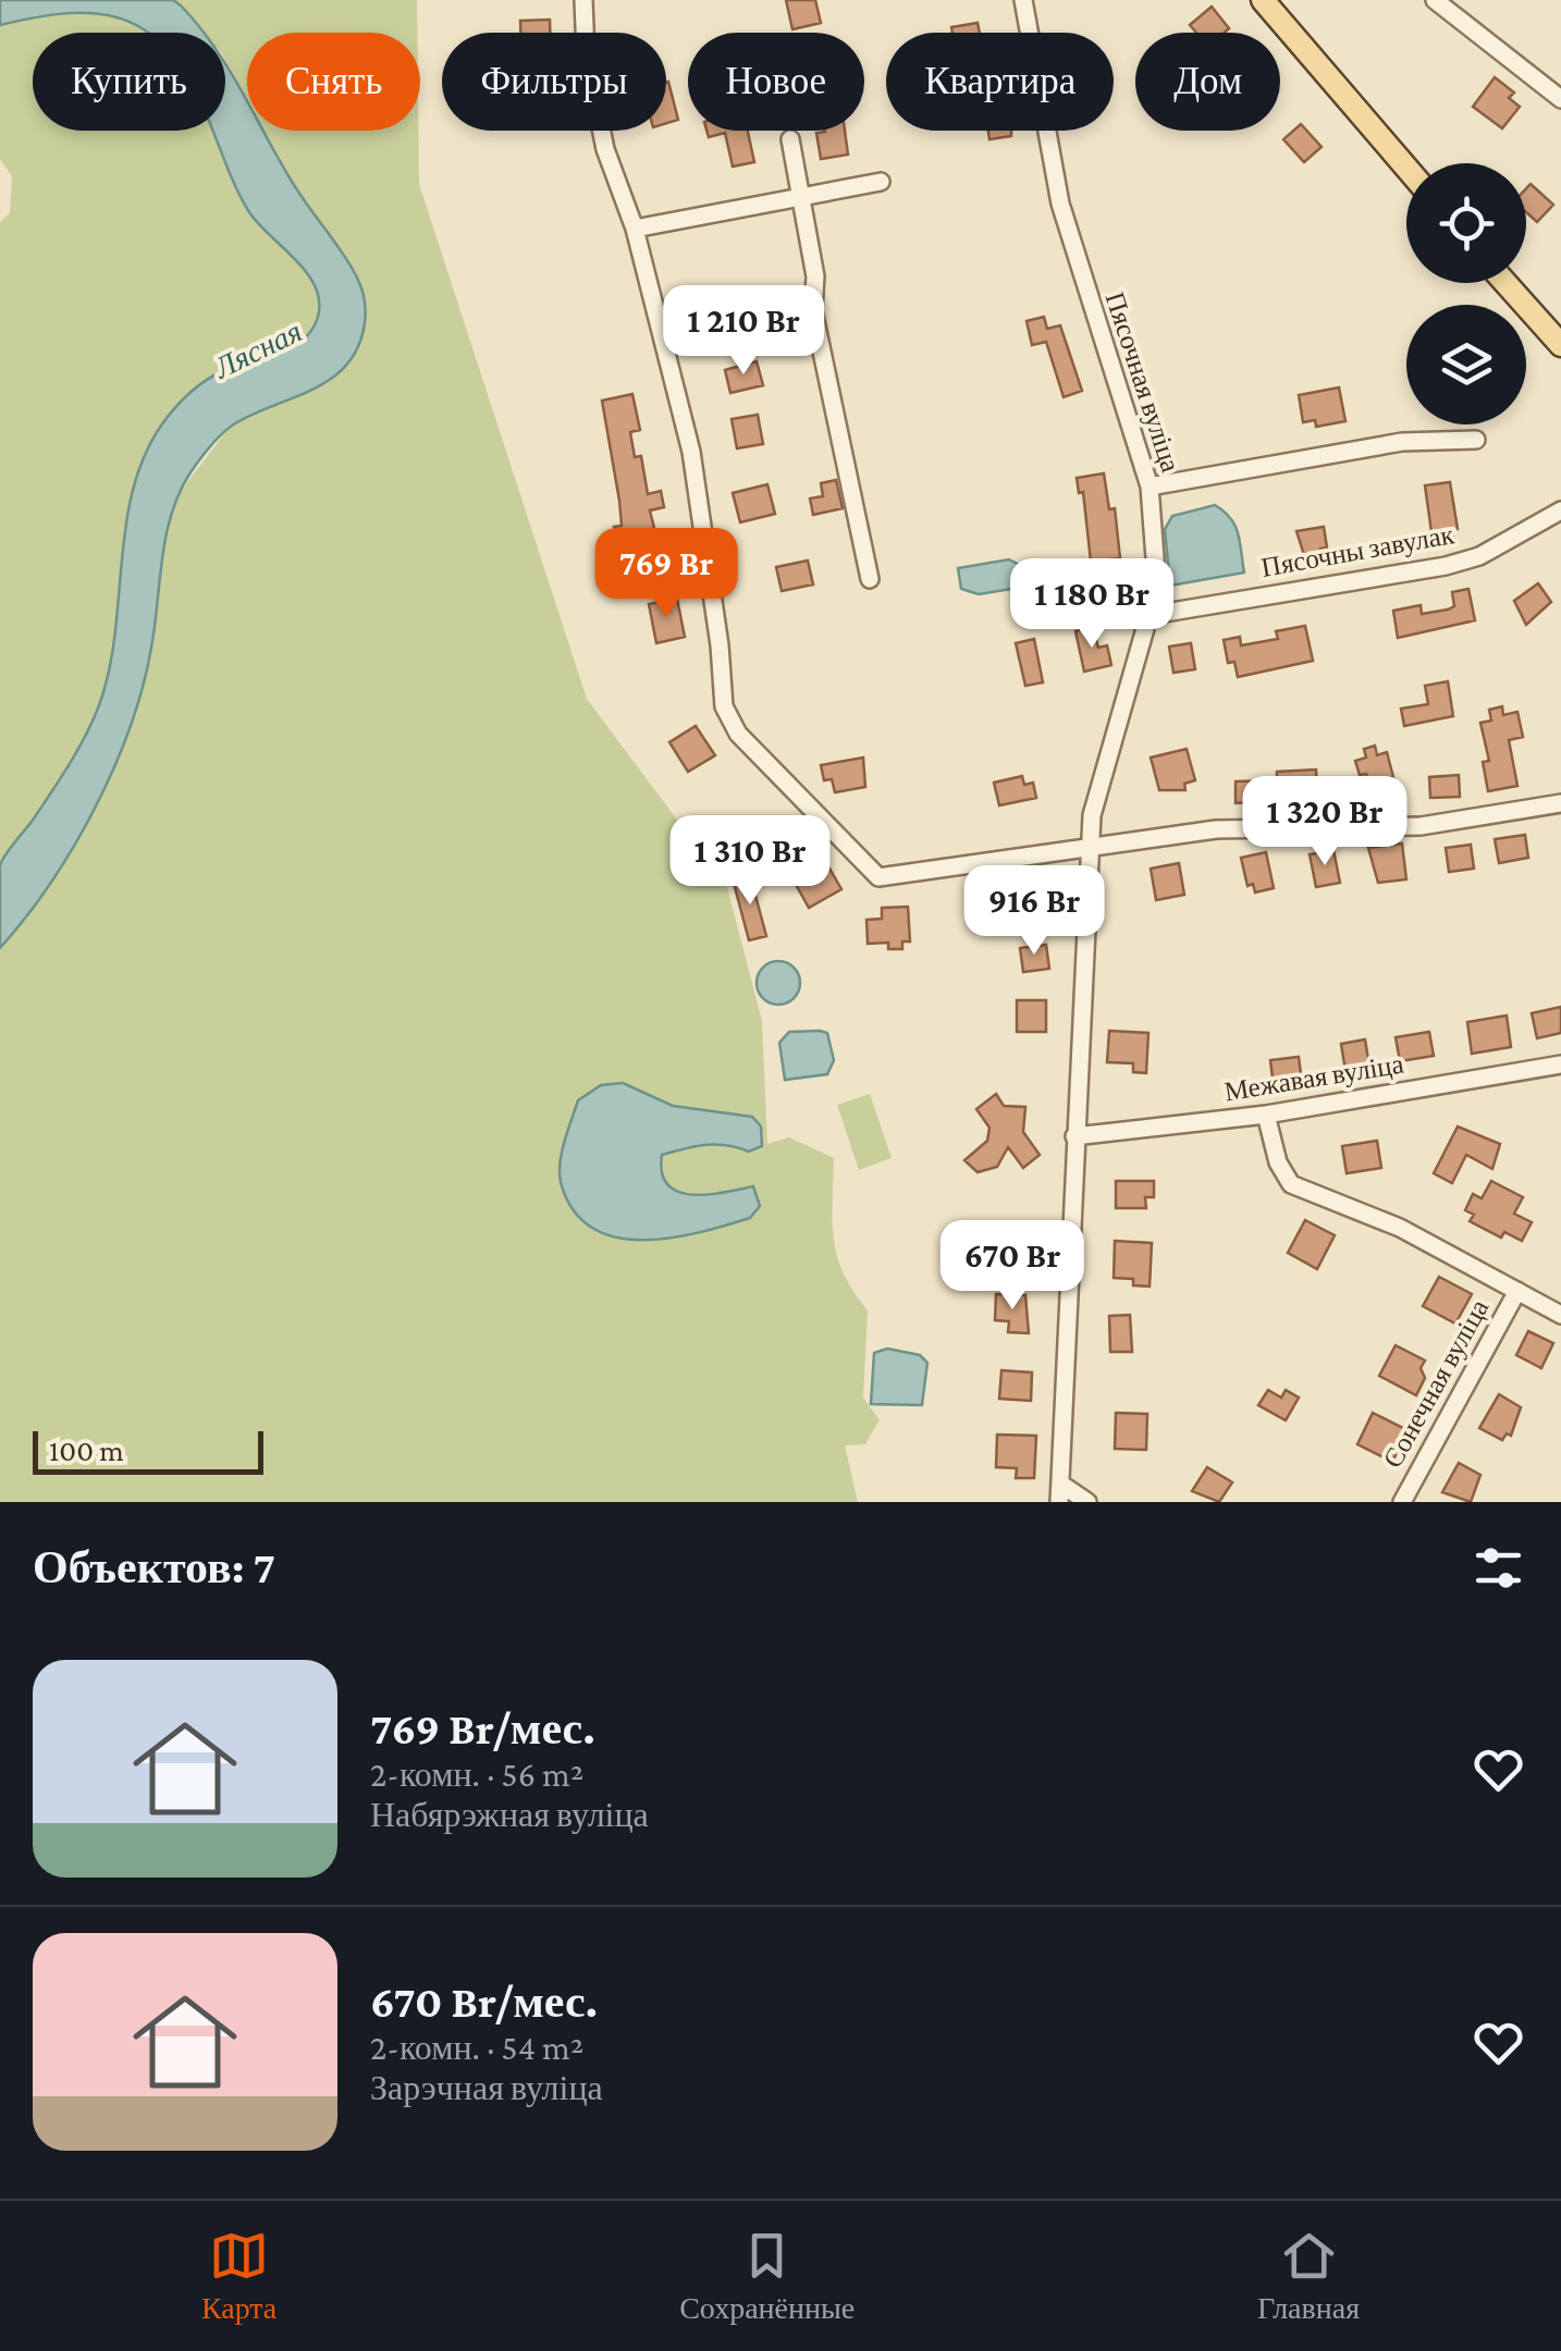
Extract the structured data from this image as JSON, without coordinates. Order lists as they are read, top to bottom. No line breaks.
{"streets":{"street":["Пясочная вуліца","Пясочны завулак","Межавая вуліца","Сонечная вуліца"]},"crossings":[["Пясочная вуліца","Пясочны завулак"],["Пясочная вуліца","Межавая вуліца"]],"water":["Лясная"],"scale_bar":"100 m","page":{"chip":["Купить","Снять","Фильтры","Новое","Квартира","Дом"],"price":["1 210 Br","769 Br","1 180 Br","1 320 Br","1 310 Br","916 Br","670 Br"],"scale":"100 m","heading":"Объектов: 7","list":[{"name":"769 Br/мес.","note":"2-комн. · 56 m² · Набярэжная вуліца"},{"name":"670 Br/мес.","note":"2-комн. · 54 m² · Зарэчная вуліца"}],"tabs":["Карта","Сохранённые","Главная"]}}
